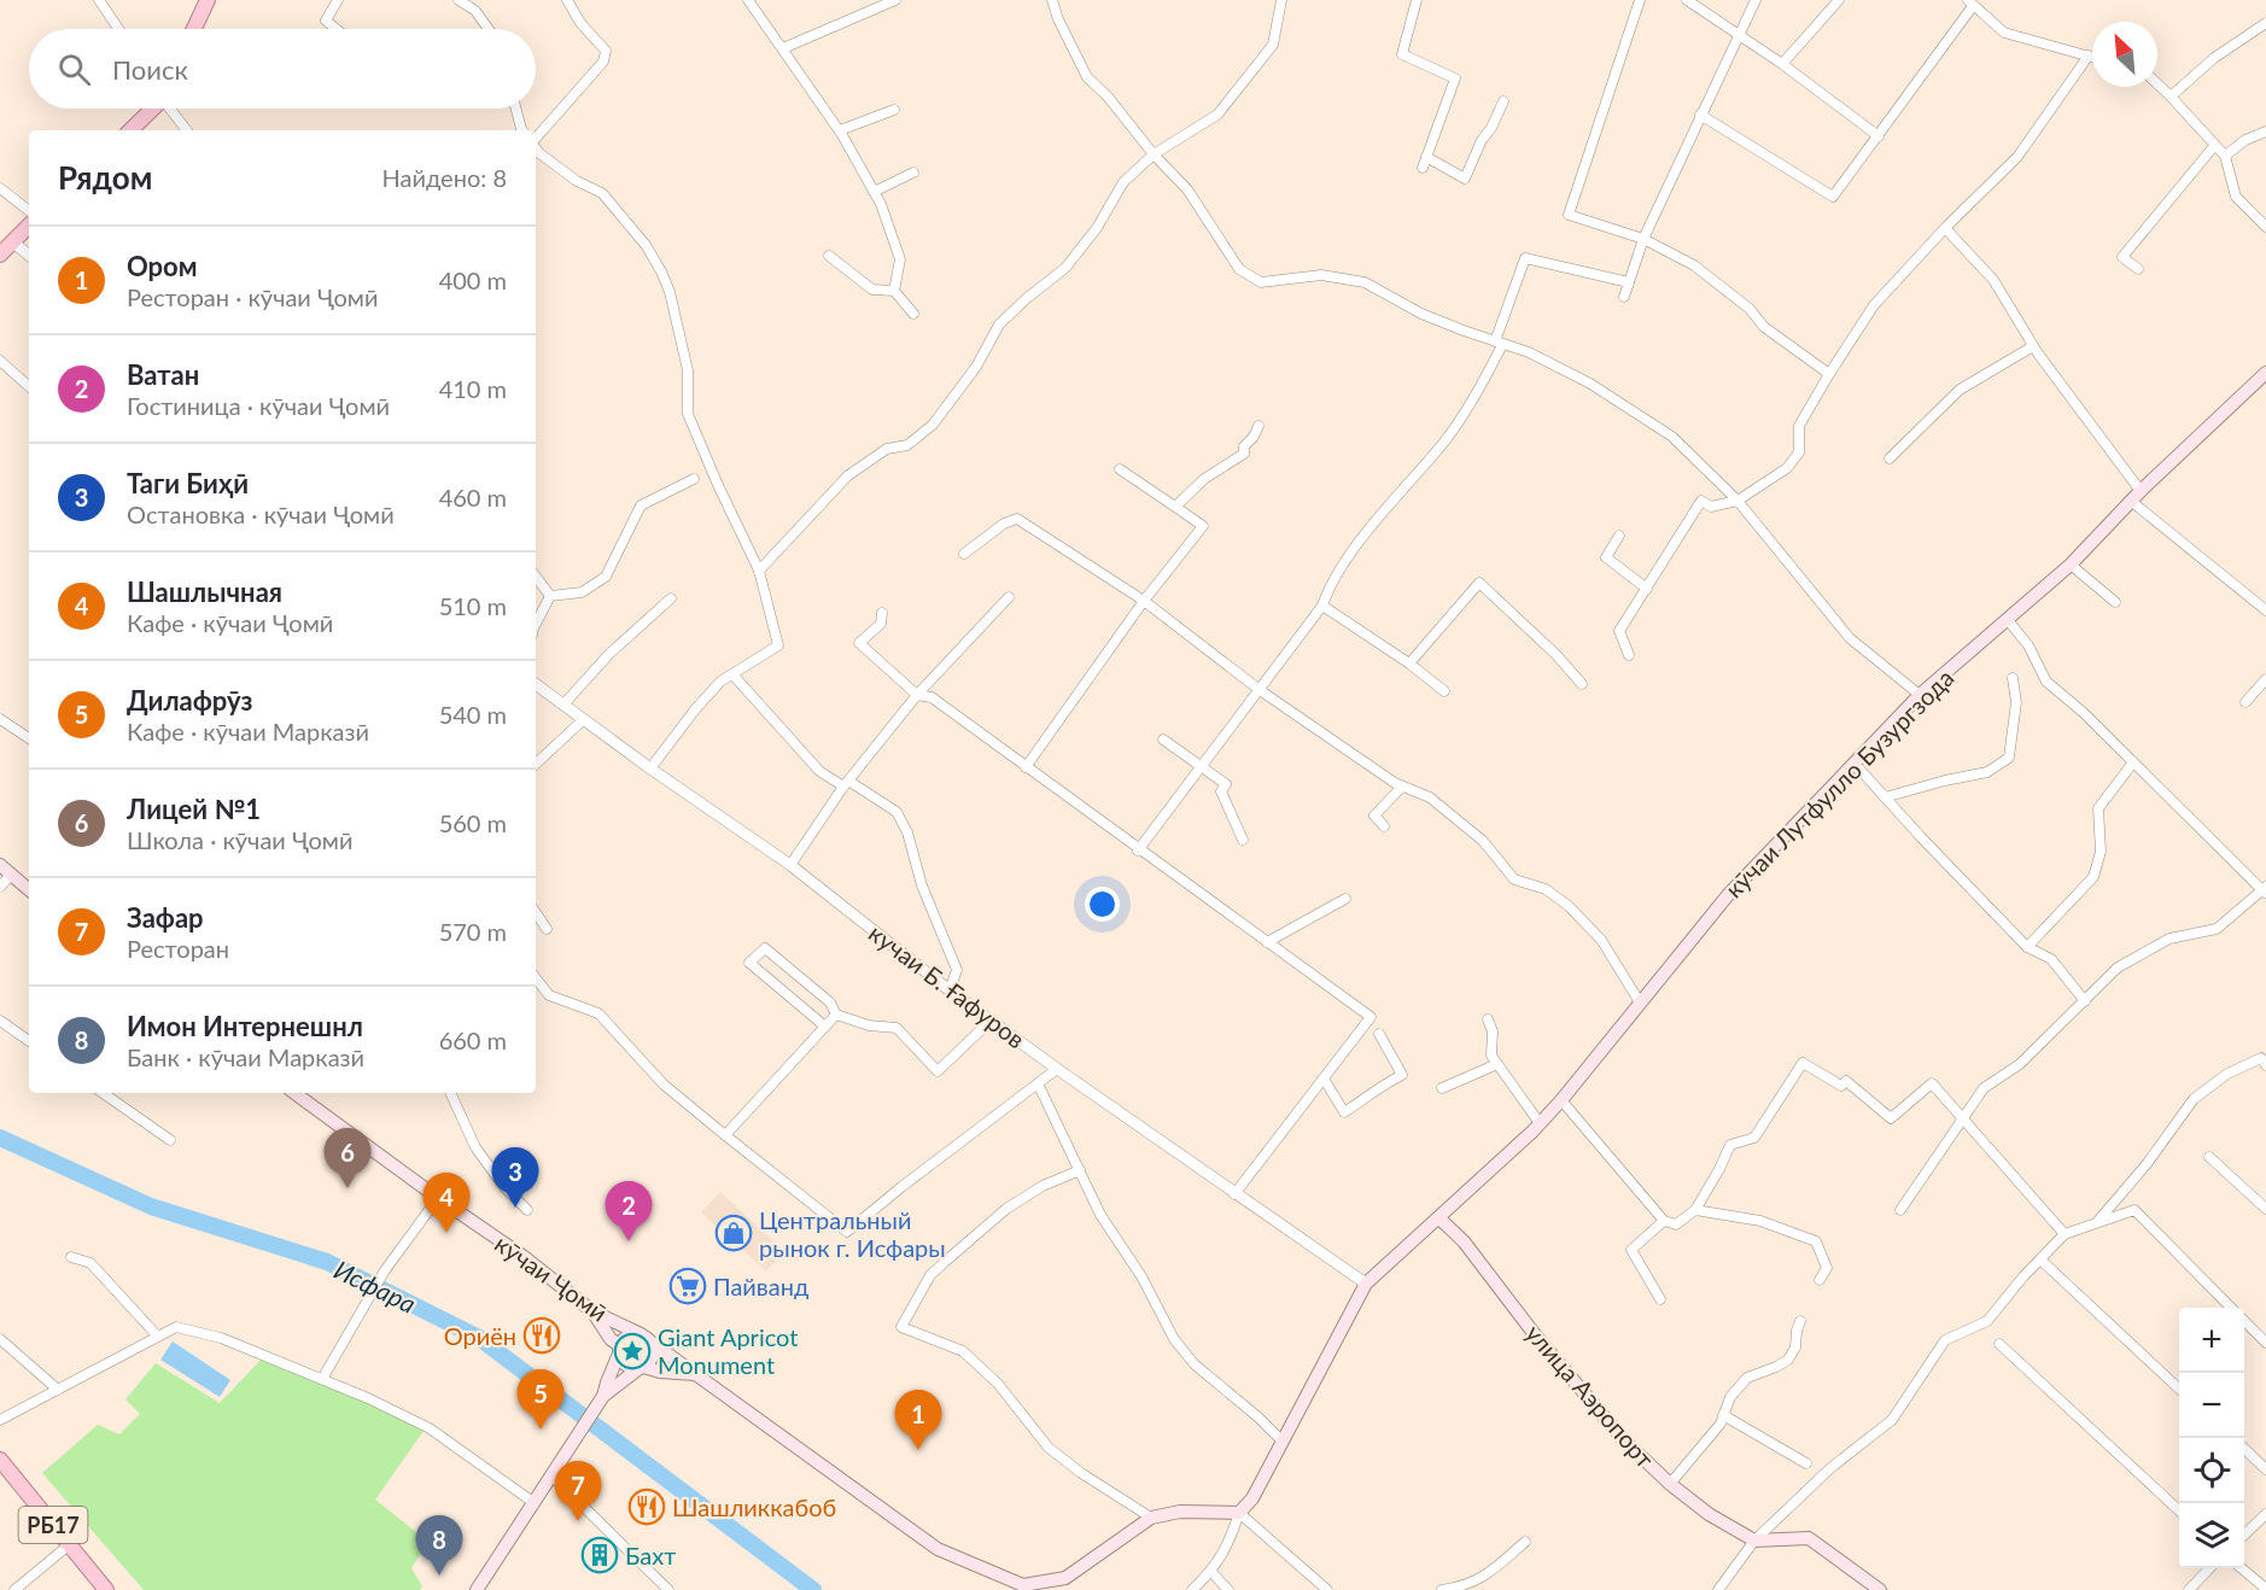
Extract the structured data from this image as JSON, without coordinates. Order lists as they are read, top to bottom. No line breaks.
{"streets":{"main road":["кӯчаи Лутфулло Бузургзода","кӯчаи Ҷомӣ","улица Аэропорт","РБ17"],"street":["кучаи Б. Ғафуров"]},"crossings":[["кӯчаи Лутфулло Бузургзода","кучаи Б. Ғафуров"],["кӯчаи Лутфулло Бузургзода","улица Аэропорт"]],"water":["Исфара"],"places":{"shop":["Центральный рынок г. Исфары"],"supermarket":["Пайванд"],"restaurant":["Ориён","Шашликкабоб"],"place":["Giant Apricot Monument"],"building":["Бахт"]},"north":"top left","page":{"search":"Поиск","heading":["Рядом","Найдено: 8"],"list":[{"mark":"1","name":"Ором","note":"Ресторан · кӯчаи Ҷомӣ","value":"400 m"},{"mark":"2","name":"Ватан","note":"Гостиница · кӯчаи Ҷомӣ","value":"410 m"},{"mark":"3","name":"Таги Биҳӣ","note":"Остановка · кӯчаи Ҷомӣ","value":"460 m"},{"mark":"4","name":"Шашлычная","note":"Кафе · кӯчаи Ҷомӣ","value":"510 m"},{"mark":"5","name":"Дилафрӯз","note":"Кафе · кӯчаи Марказӣ","value":"540 m"},{"mark":"6","name":"Лицей №1","note":"Школа · кӯчаи Ҷомӣ","value":"560 m"},{"mark":"7","name":"Зафар","note":"Ресторан","value":"570 m"},{"mark":"8","name":"Имон Интернешнл","note":"Банк · кӯчаи Марказӣ","value":"660 m"}],"pins":["6","3","4","2","5","1","7","8"],"map_buttons":["+","−"]}}
